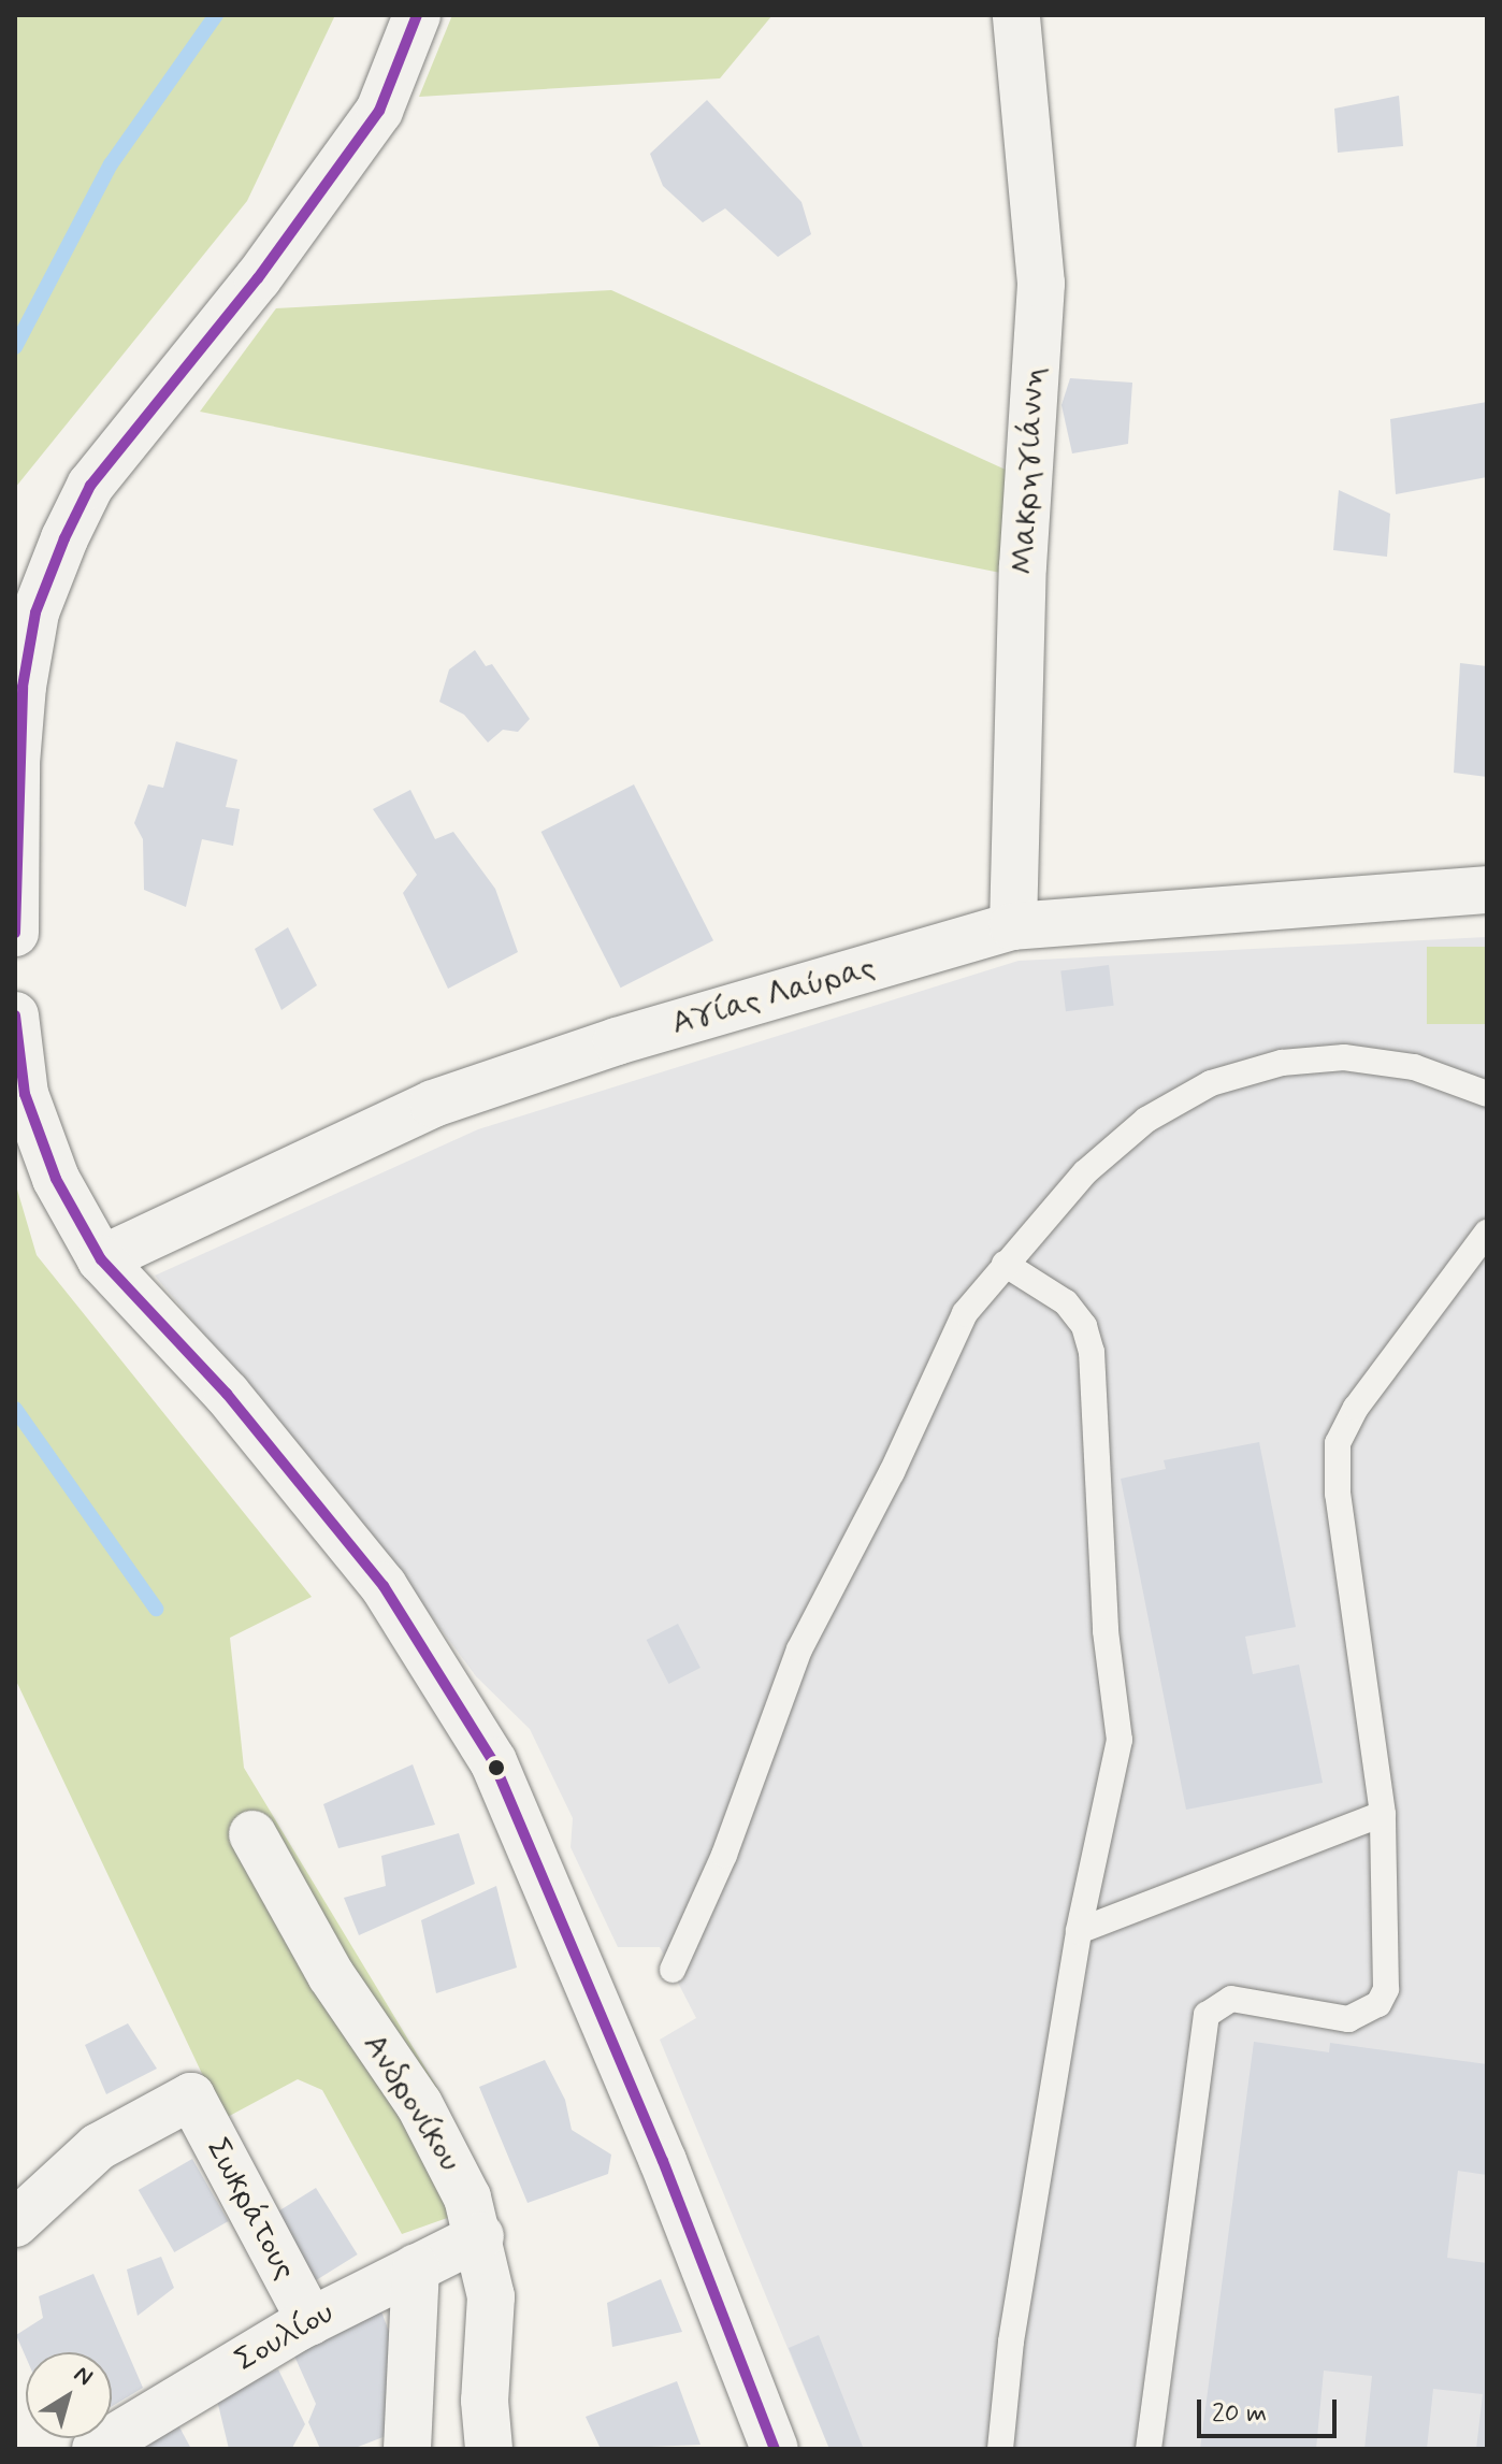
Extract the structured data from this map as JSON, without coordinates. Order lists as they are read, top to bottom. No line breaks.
{"streets":{"street":["Μακρηγιάννη","Αγίας Λαύρας","Ανδρονίκου","Σωκράτους","Σουλίου"]},"crossings":[["Μακρηγιάννη","Αγίας Λαύρας"],["Ανδρονίκου","Σουλίου"],["Σωκράτους","Σουλίου"]],"scale_bar":"20 m","north":"top right"}
